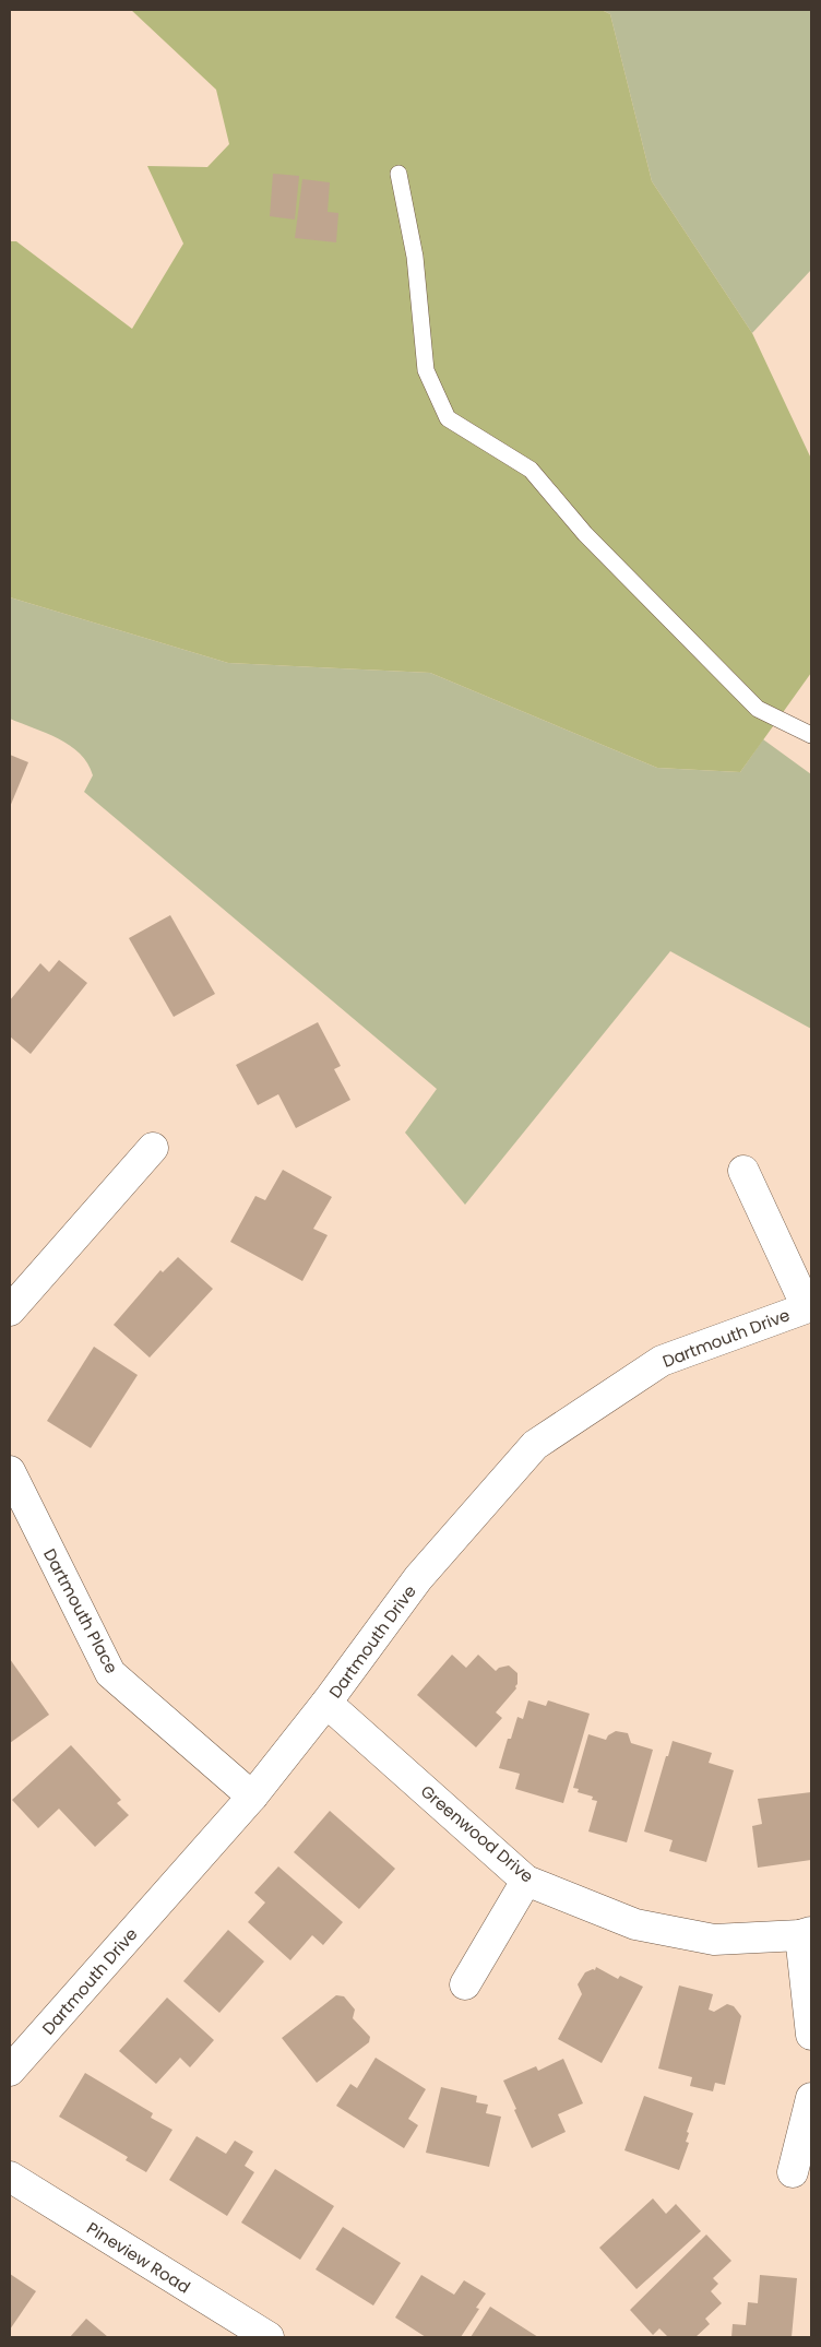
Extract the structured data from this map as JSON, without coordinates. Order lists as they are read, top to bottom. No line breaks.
{"streets":{"street":["Dartmouth Drive","Dartmouth Place","Greenwood Drive","Pineview Road"]},"crossings":[["Dartmouth Drive","Dartmouth Place"],["Dartmouth Drive","Greenwood Drive"]]}
